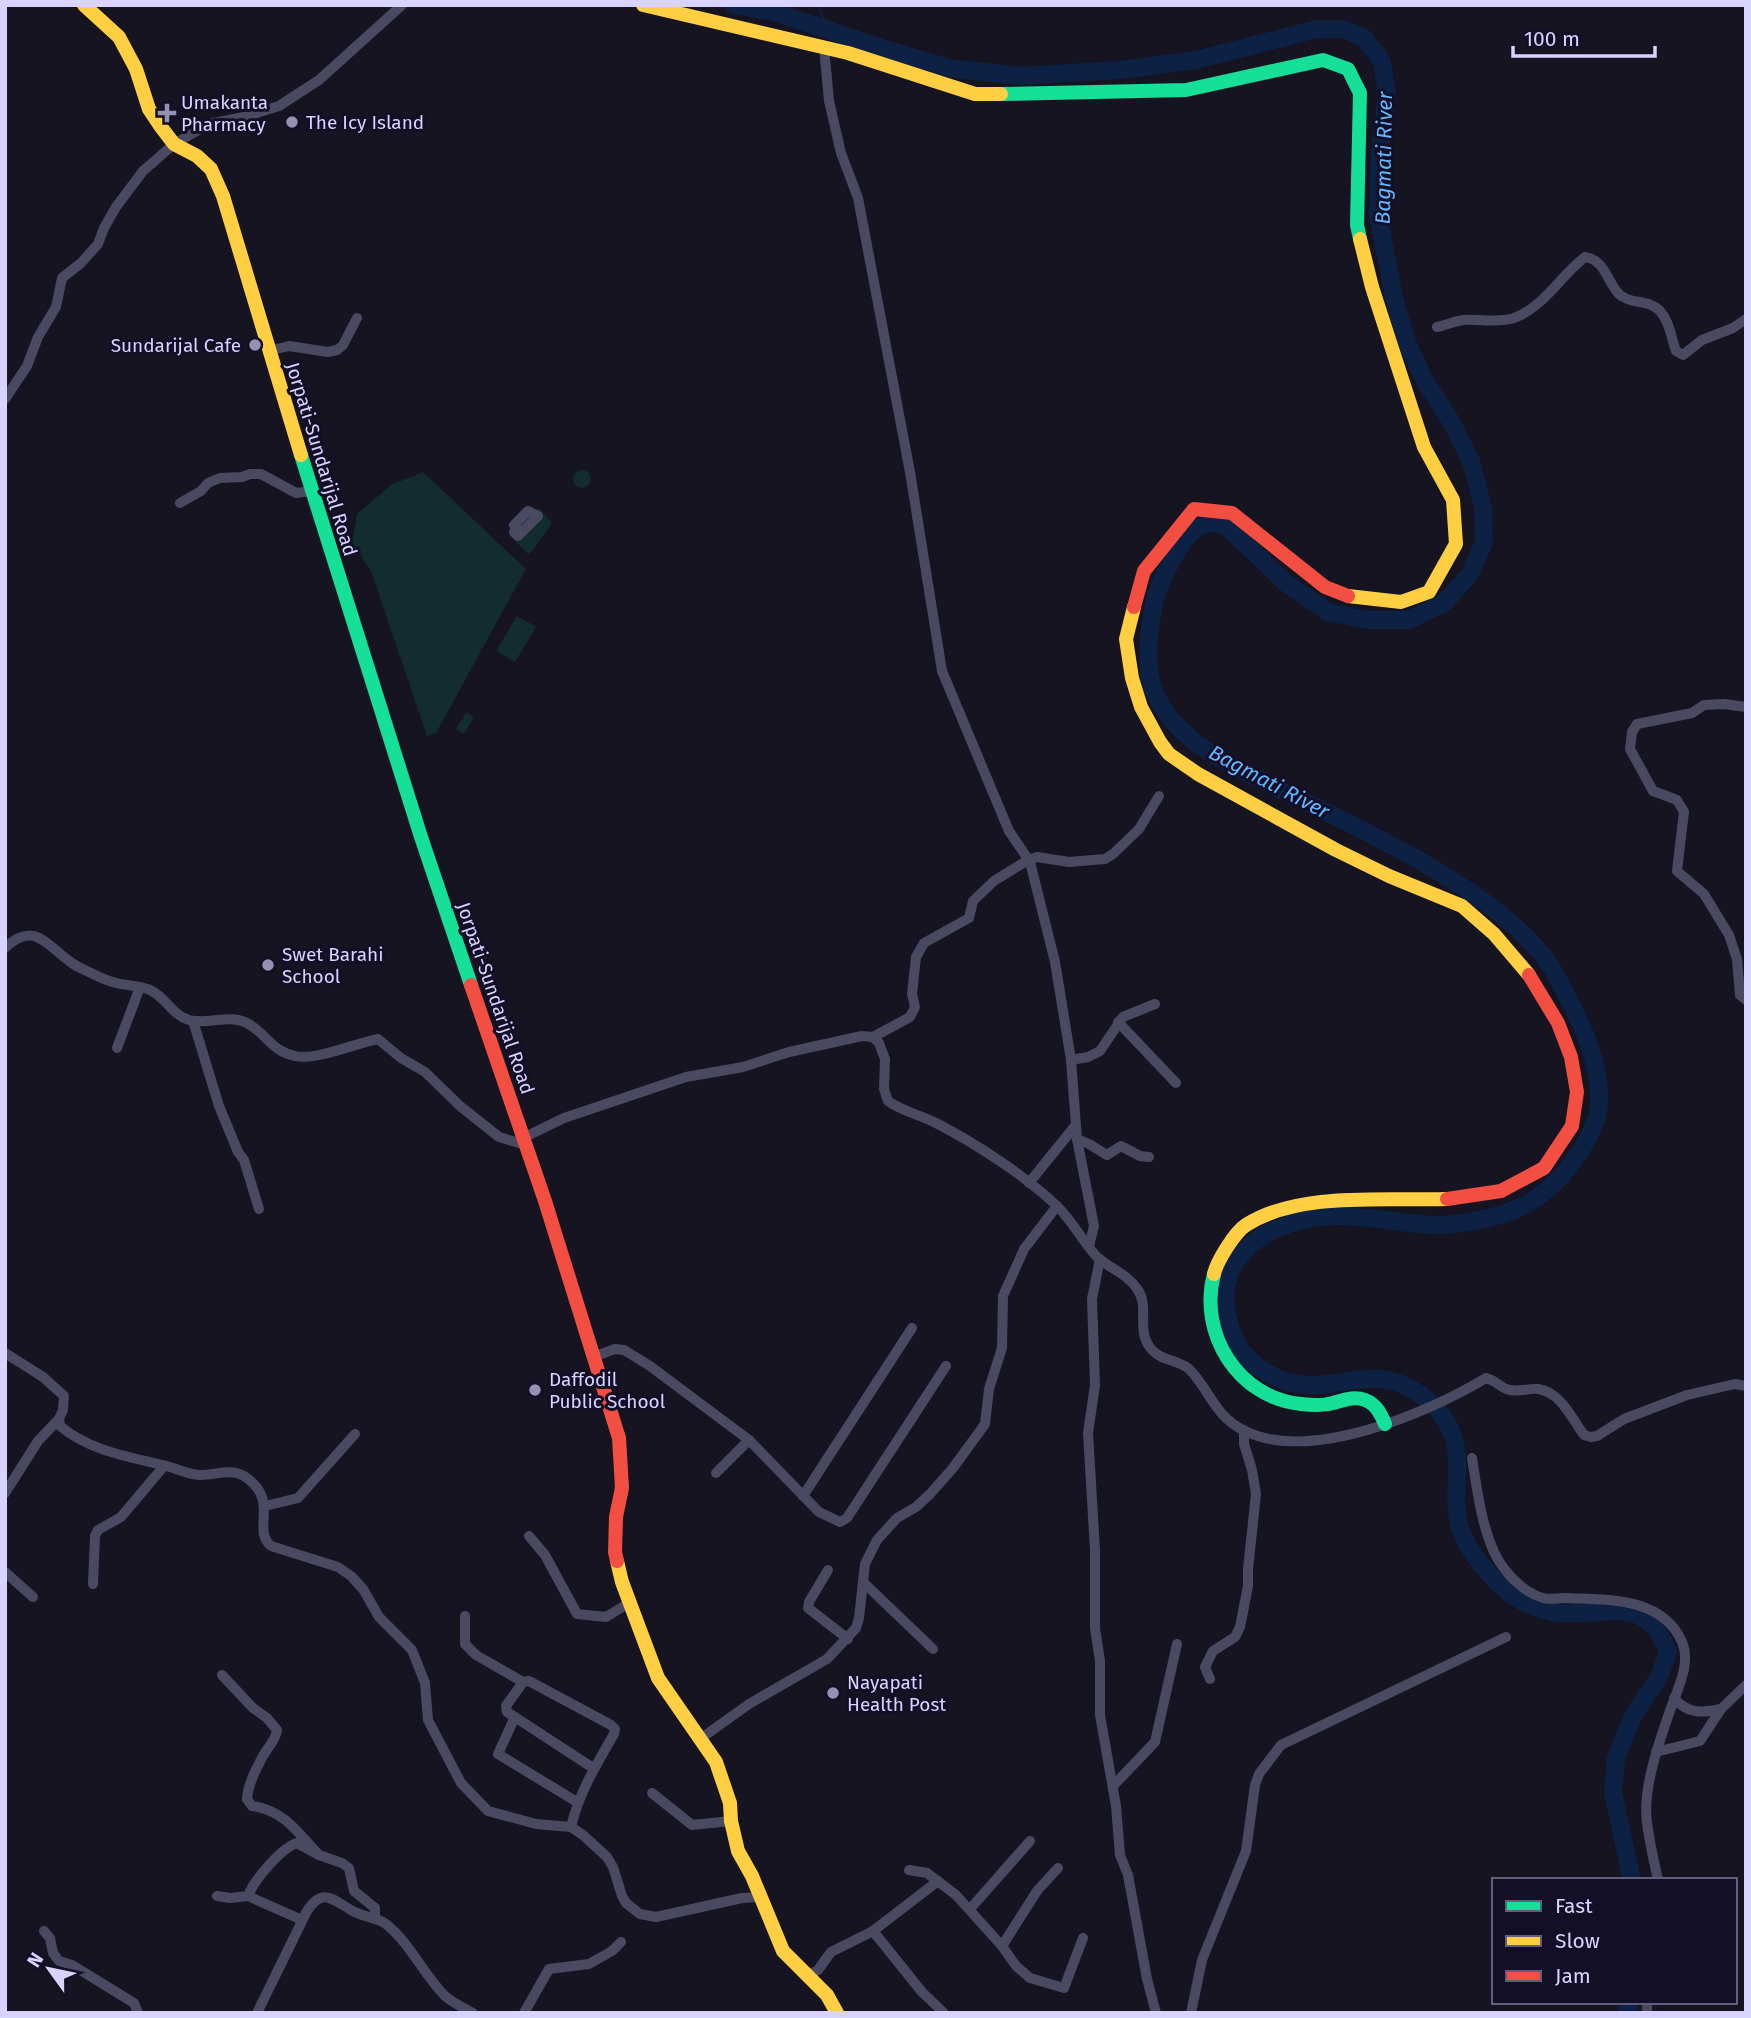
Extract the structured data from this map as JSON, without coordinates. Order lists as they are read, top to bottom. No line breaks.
{"streets":{"street":["Jorpati-Sundarijal Road"]},"water":["Bagmati River"],"places":{"health":["Umakanta Pharmacy"],"other":["The Icy Island","Sundarijal Cafe","Swet Barahi School","Daffodil Public School","Nayapati Health Post"]},"legend":["Fast","Slow","Jam"],"scale_bar":"100 m","north":"top left"}
